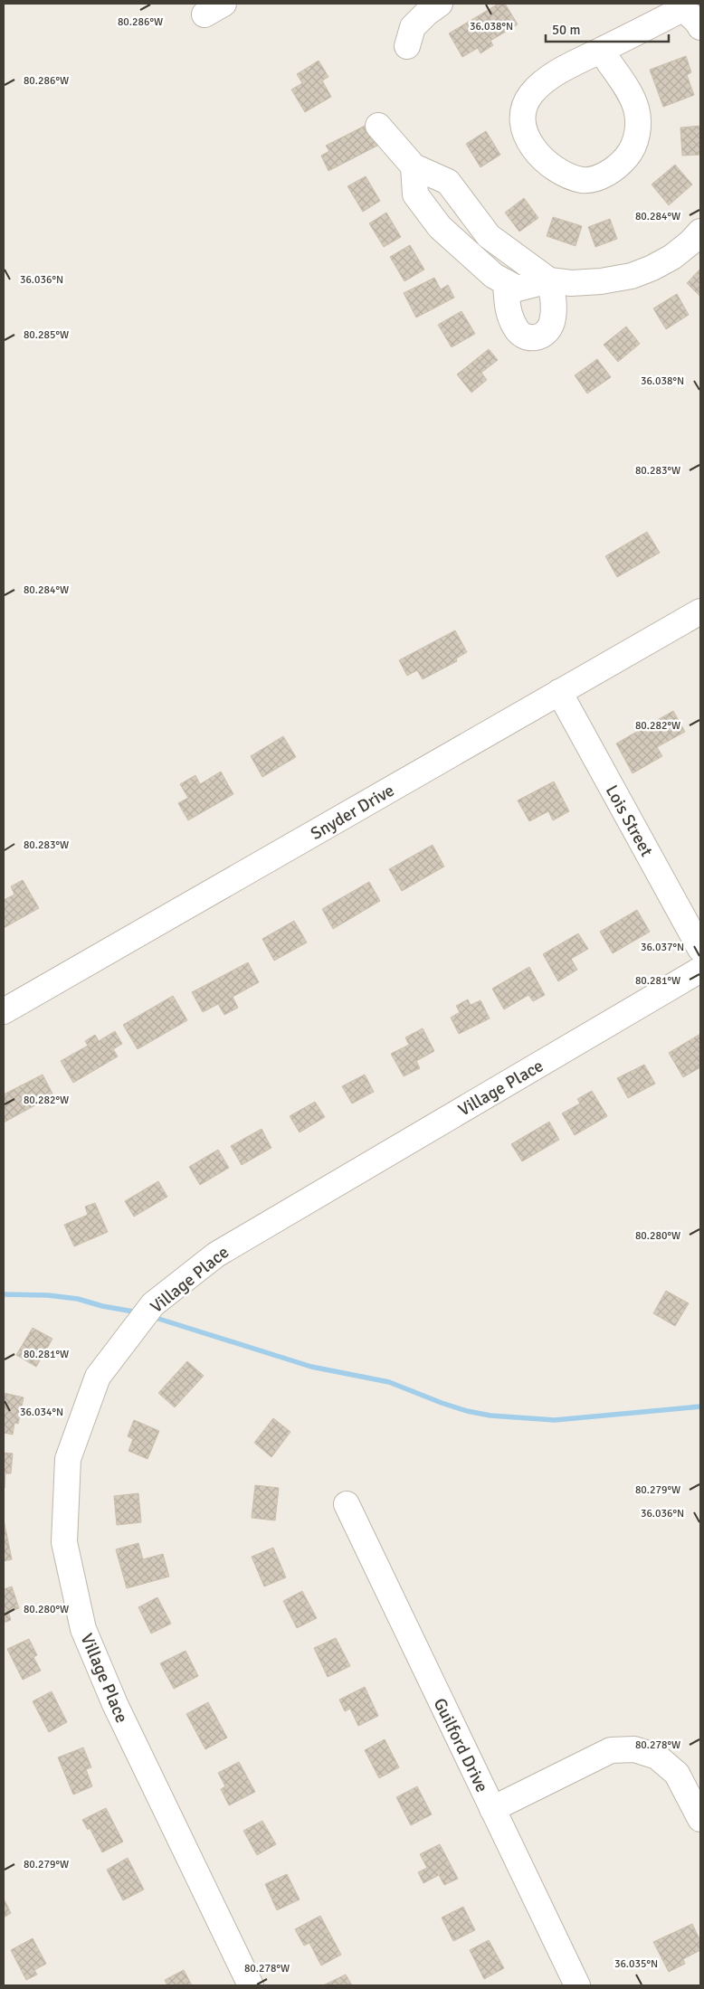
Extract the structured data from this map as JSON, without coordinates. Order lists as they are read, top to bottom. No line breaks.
{"streets":{"street":["Snyder Drive","Lois Street","Village Place","Guilford Drive"]},"crossings":[["Snyder Drive","Lois Street"]],"scale_bar":"50 m","coordinates":["80.286°W","36.038°N","80.284°W","36.036°N","80.285°W","80.283°W","80.282°W","36.037°N","80.281°W","80.280°W","36.034°N","80.279°W","80.278°W","36.035°N"]}
